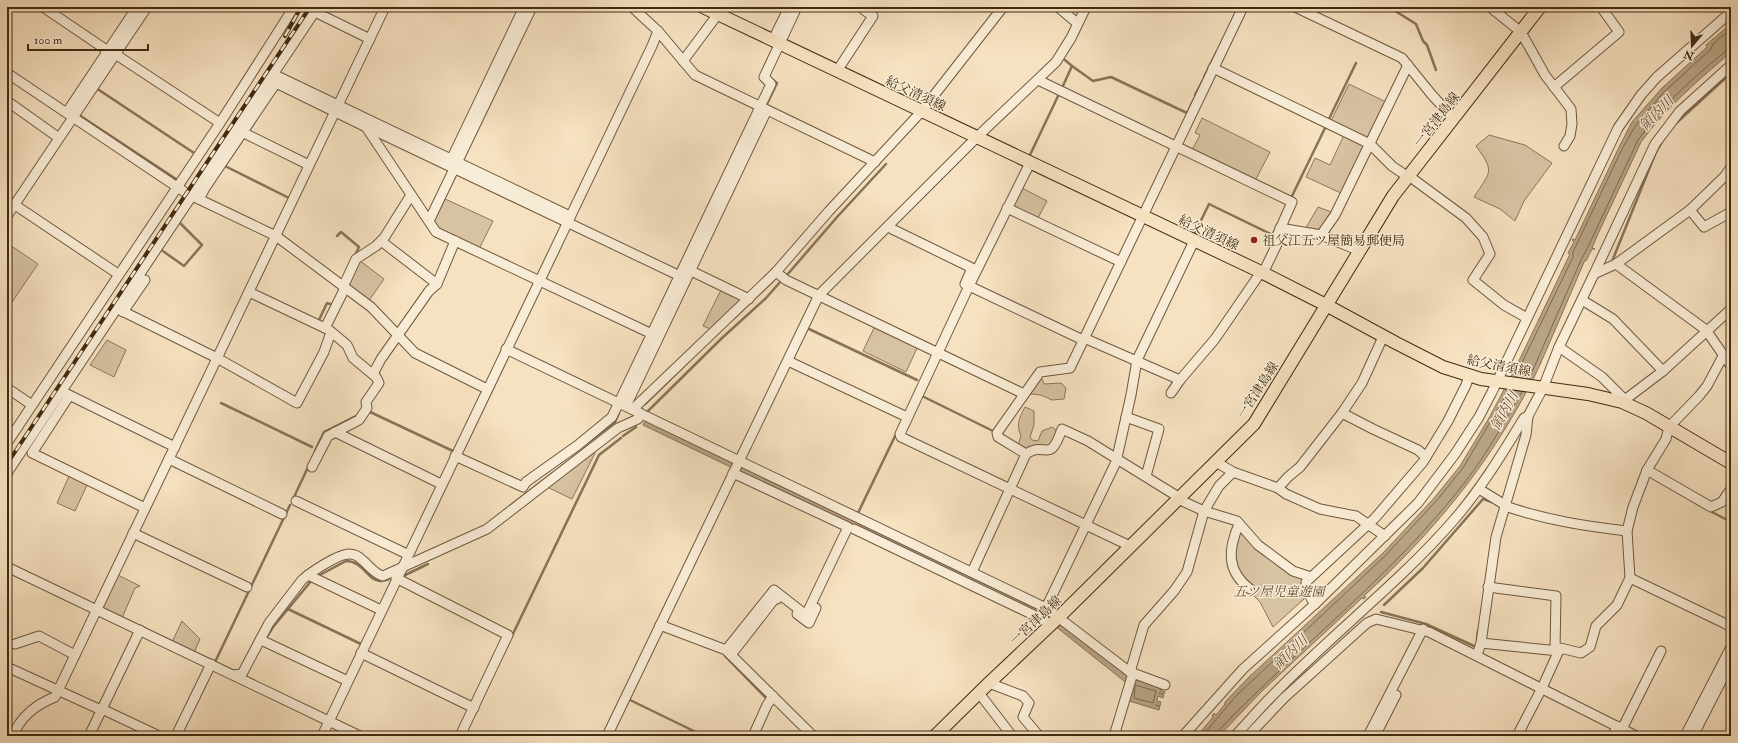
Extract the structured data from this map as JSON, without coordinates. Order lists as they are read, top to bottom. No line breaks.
{"streets":{"main road":["給父清須線","一宮津島線"]},"crossings":[["給父清須線","一宮津島線"]],"water":["領内川"],"parks":["五ツ屋児童遊園"],"places":["祖父江五ツ屋簡易郵便局"],"scale_bar":"100 m","north":"bottom"}
